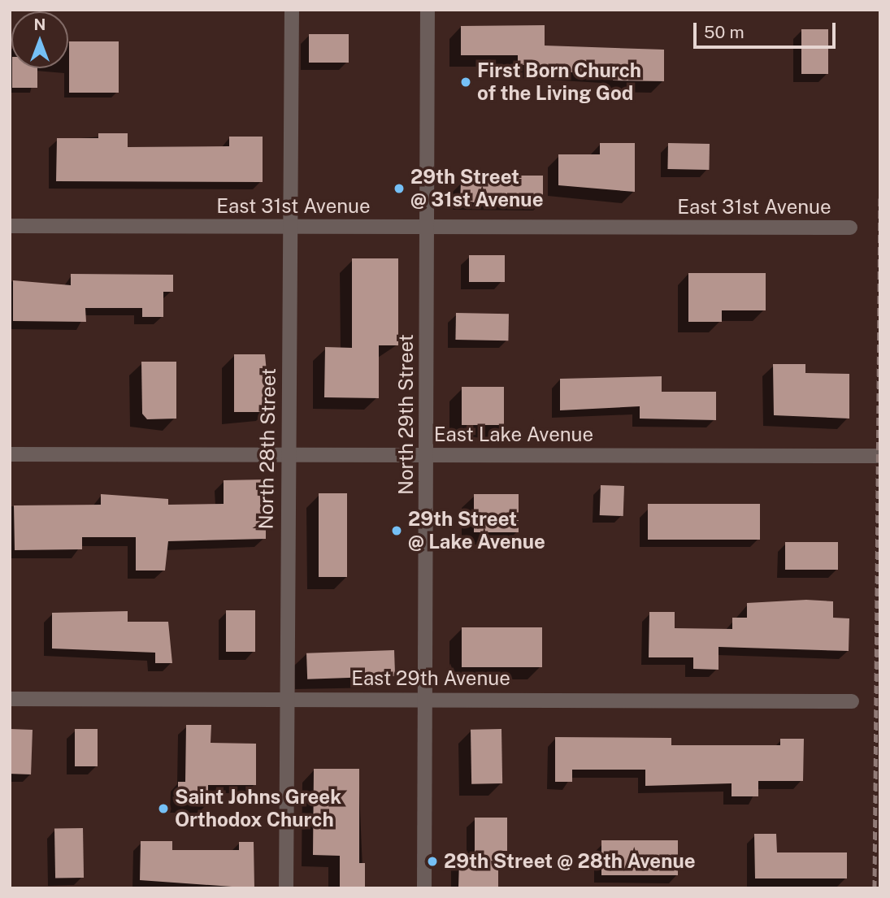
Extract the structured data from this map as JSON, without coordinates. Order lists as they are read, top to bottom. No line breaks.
{"streets":{"street":["East 31st Avenue","North 29th Street","East Lake Avenue","North 28th Street","East 29th Avenue"]},"crossings":[["East 31st Avenue","North 29th Street"],["East 31st Avenue","North 28th Street"],["North 29th Street","East Lake Avenue"],["North 29th Street","East 29th Avenue"],["East Lake Avenue","North 28th Street"],["North 28th Street","East 29th Avenue"]],"places":["First Born Church of the Living God","29th Street @ 31st Avenue","29th Street @ Lake Avenue","Saint Johns Greek Orthodox Church","29th Street @ 28th Avenue"],"scale_bar":"50 m","north":"top"}
